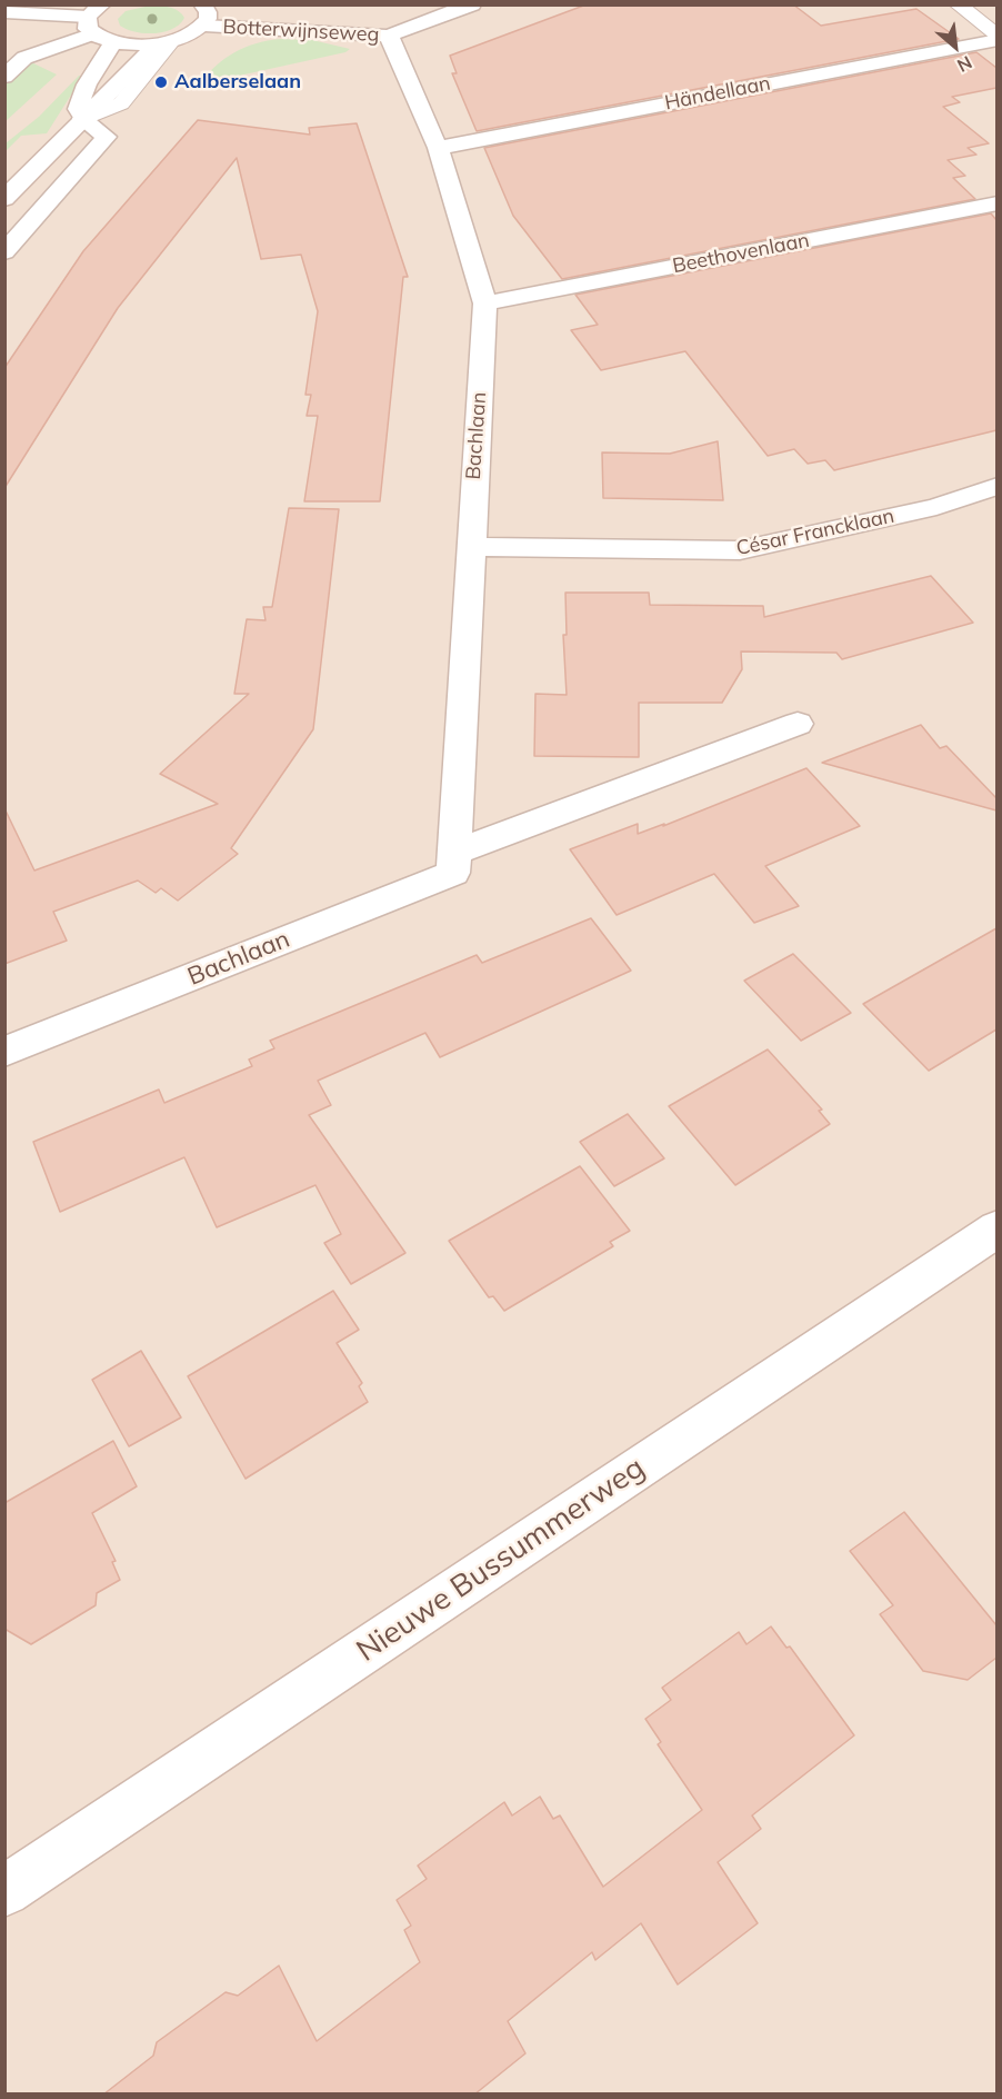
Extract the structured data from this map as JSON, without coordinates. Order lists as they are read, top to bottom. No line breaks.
{"streets":{"street":["Botterwijnseweg","Händellaan","Beethovenlaan","Bachlaan","César Francklaan","Nieuwe Bussummerweg"]},"crossings":[["Botterwijnseweg","Bachlaan"],["Händellaan","Bachlaan"],["Beethovenlaan","Bachlaan"],["Bachlaan","César Francklaan"]],"places":["Aalberselaan"],"north":"bottom right"}
